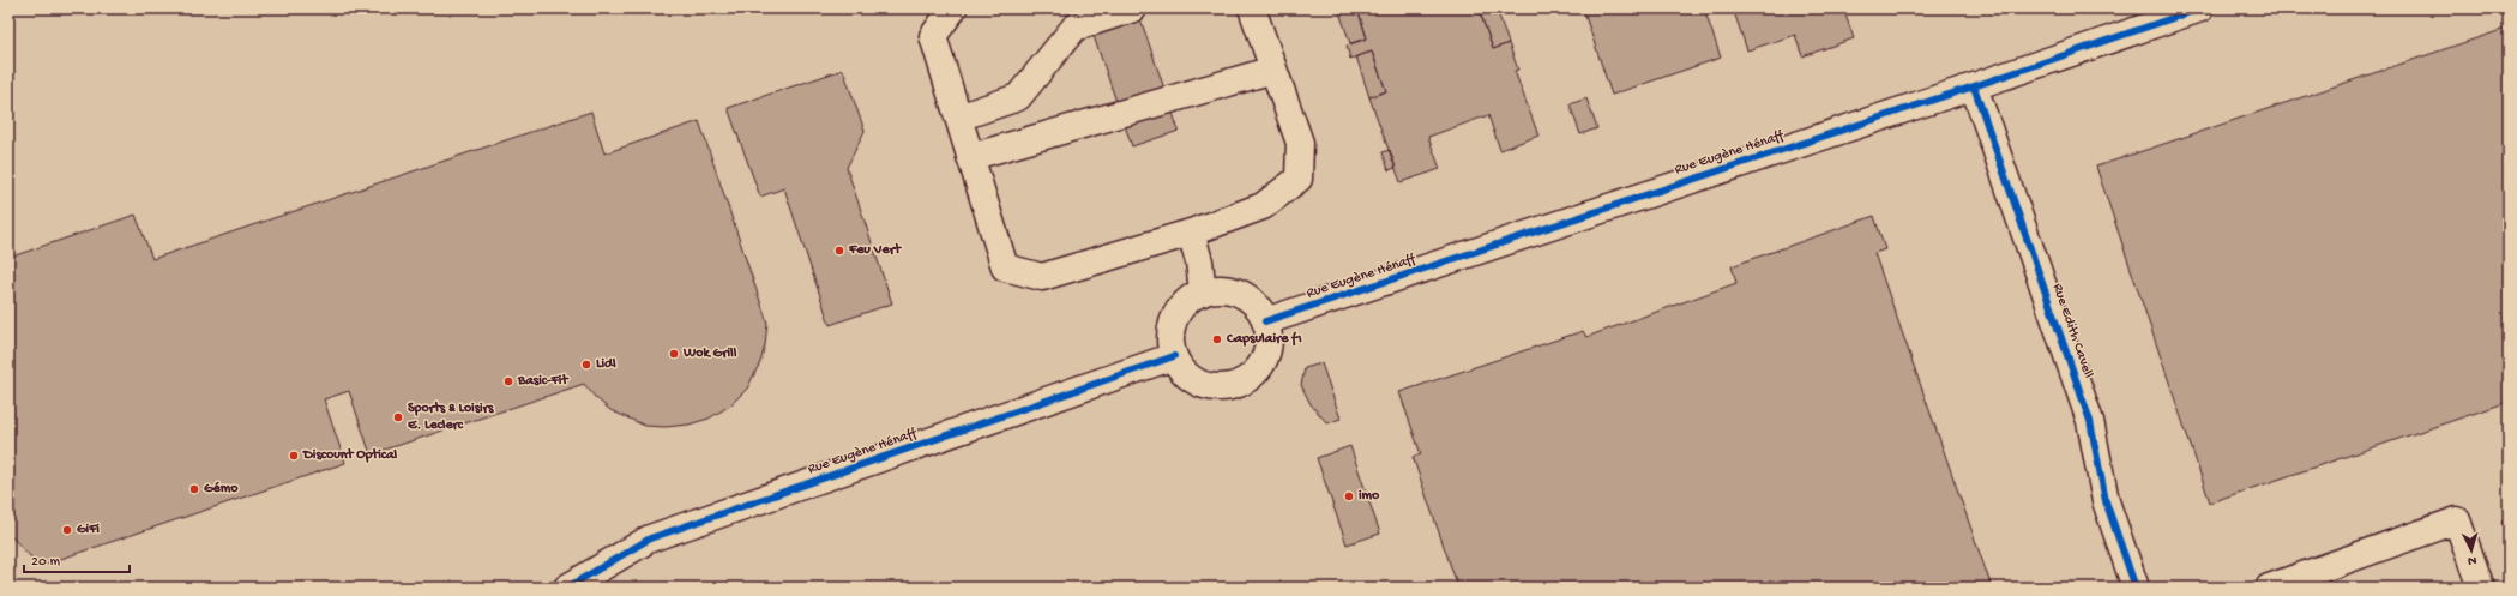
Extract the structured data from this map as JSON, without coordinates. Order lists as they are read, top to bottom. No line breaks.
{"streets":{"street":["Rue Eugène Hénaff","Rue Edith Cavell"]},"crossings":[["Rue Eugène Hénaff","Rue Edith Cavell"]],"places":["Feu Vert","Capsulaire f1","Wok Grill","Lidl","Basic-Fit","Sports & Loisirs E. Leclerc","Discount Optical","Gémo","imo","GiFi"],"scale_bar":"20 m","north":"bottom"}
